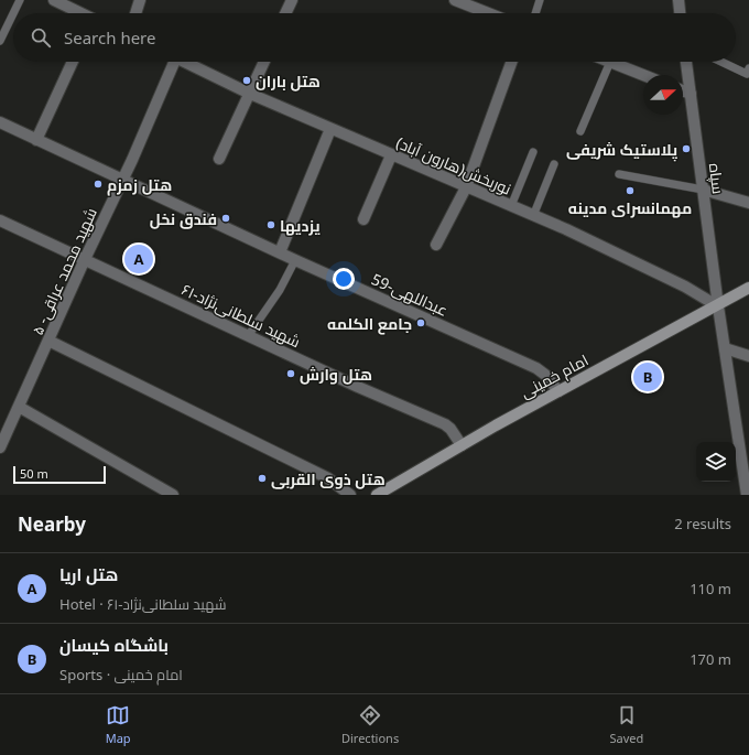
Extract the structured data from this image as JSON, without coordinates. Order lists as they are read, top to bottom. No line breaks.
{"streets":{"main road":["امام خمینی"],"street":["نوربخش(هارون آباد)","سپاه","شهید محمد عراقی- ۵","عبداللهی-59","شهید سلطانی‌نژاد-۶۱"]},"crossings":[["نوربخش(هارون آباد)","سپاه"],["نوربخش(هارون آباد)","امام خمینی"],["سپاه","امام خمینی"],["شهید محمد عراقی- ۵","عبداللهی-59"],["شهید محمد عراقی- ۵","شهید سلطانی‌نژاد-۶۱"],["عبداللهی-59","امام خمینی"],["شهید سلطانی‌نژاد-۶۱","امام خمینی"]],"places":["هتل باران","پلاستیک شریفی","هتل زمزم","مهمانسرای مدینه","فندق نخل","یزدیها","جامع الکلمه","هتل وارش","هتل ذوی القربی"],"scale_bar":"50 m","north":"right","page":{"search":"Search here","pins":["A","B"],"scale":"50 m","heading":["Nearby","2 results"],"list":[{"mark":"A","name":"هتل اریا","note":"Hotel · شهید سلطانی‌نژاد-۶۱","value":"110 m"},{"mark":"B","name":"باشگاه کیسان","note":"Sports · امام خمینی","value":"170 m"}],"nav":["Map","Directions","Saved"]}}
